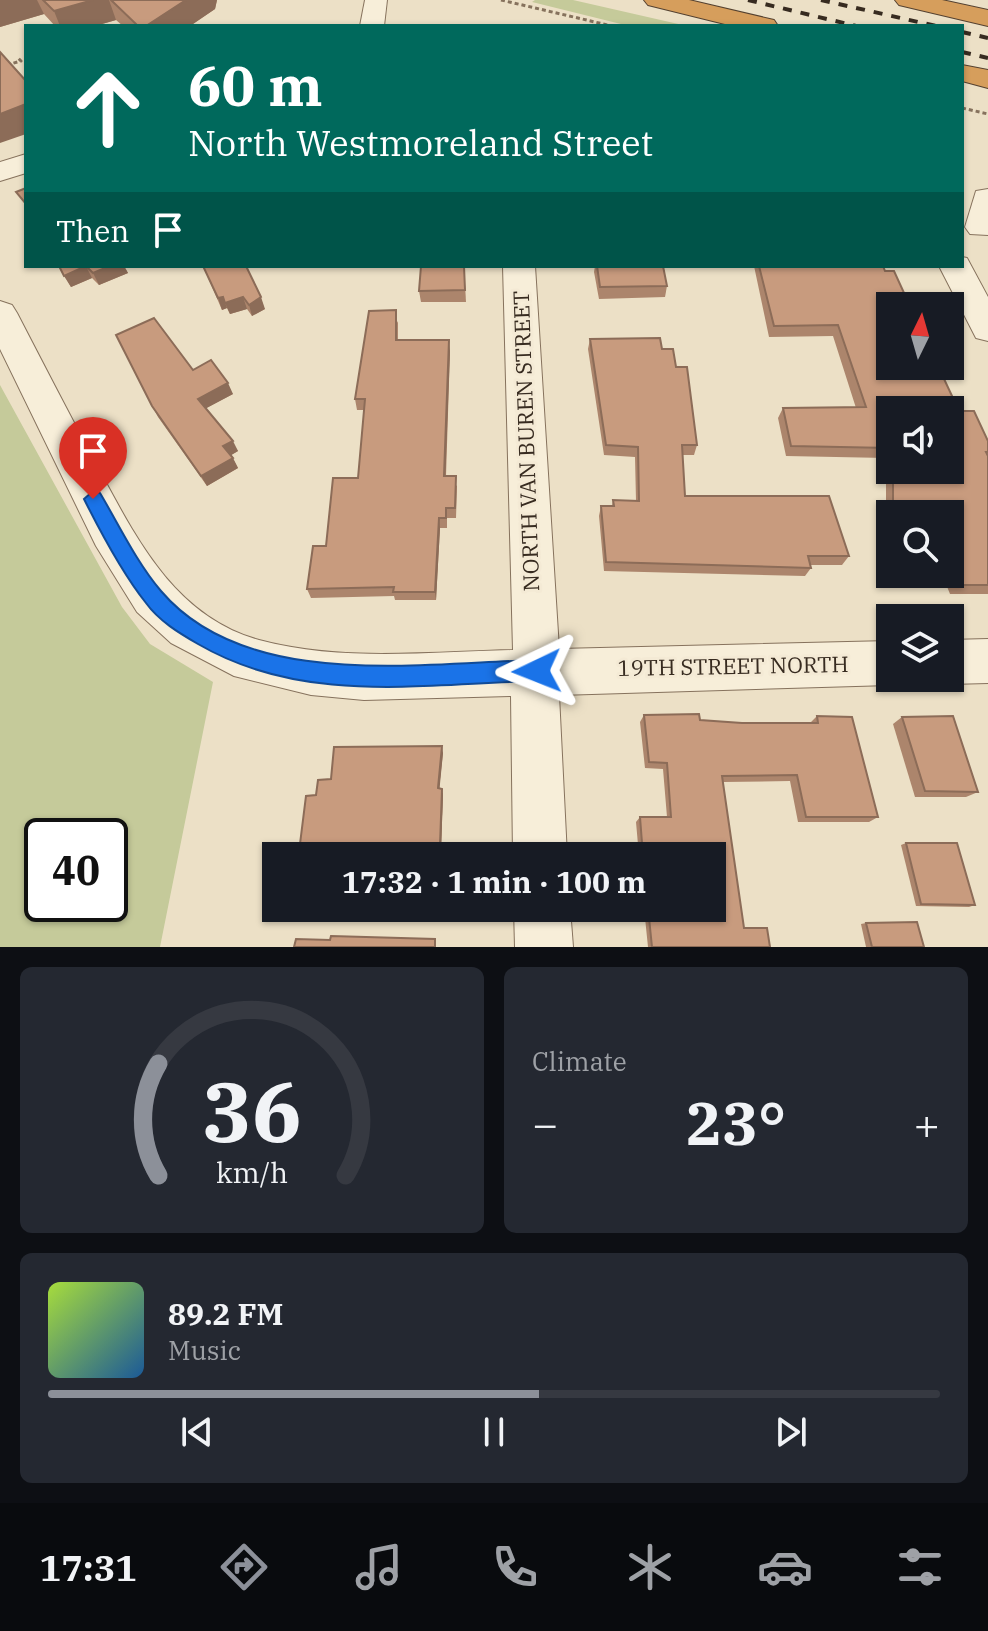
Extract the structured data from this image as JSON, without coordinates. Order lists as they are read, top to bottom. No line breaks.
{"streets":{"street":["NORTH VAN BUREN STREET","19TH STREET NORTH"]},"crossings":[["NORTH VAN BUREN STREET","19TH STREET NORTH"]],"north":"top","page":{"turn":["60 m","North Westmoreland Street"],"then":"Then","limit":"40","trip":"17:32 · 1 min · 100 m","tile":"Climate","heat":["−","23°","+"],"song":["89.2 FM","Music"],"tabs":"17:31","gauge":["36","km/h"]}}
